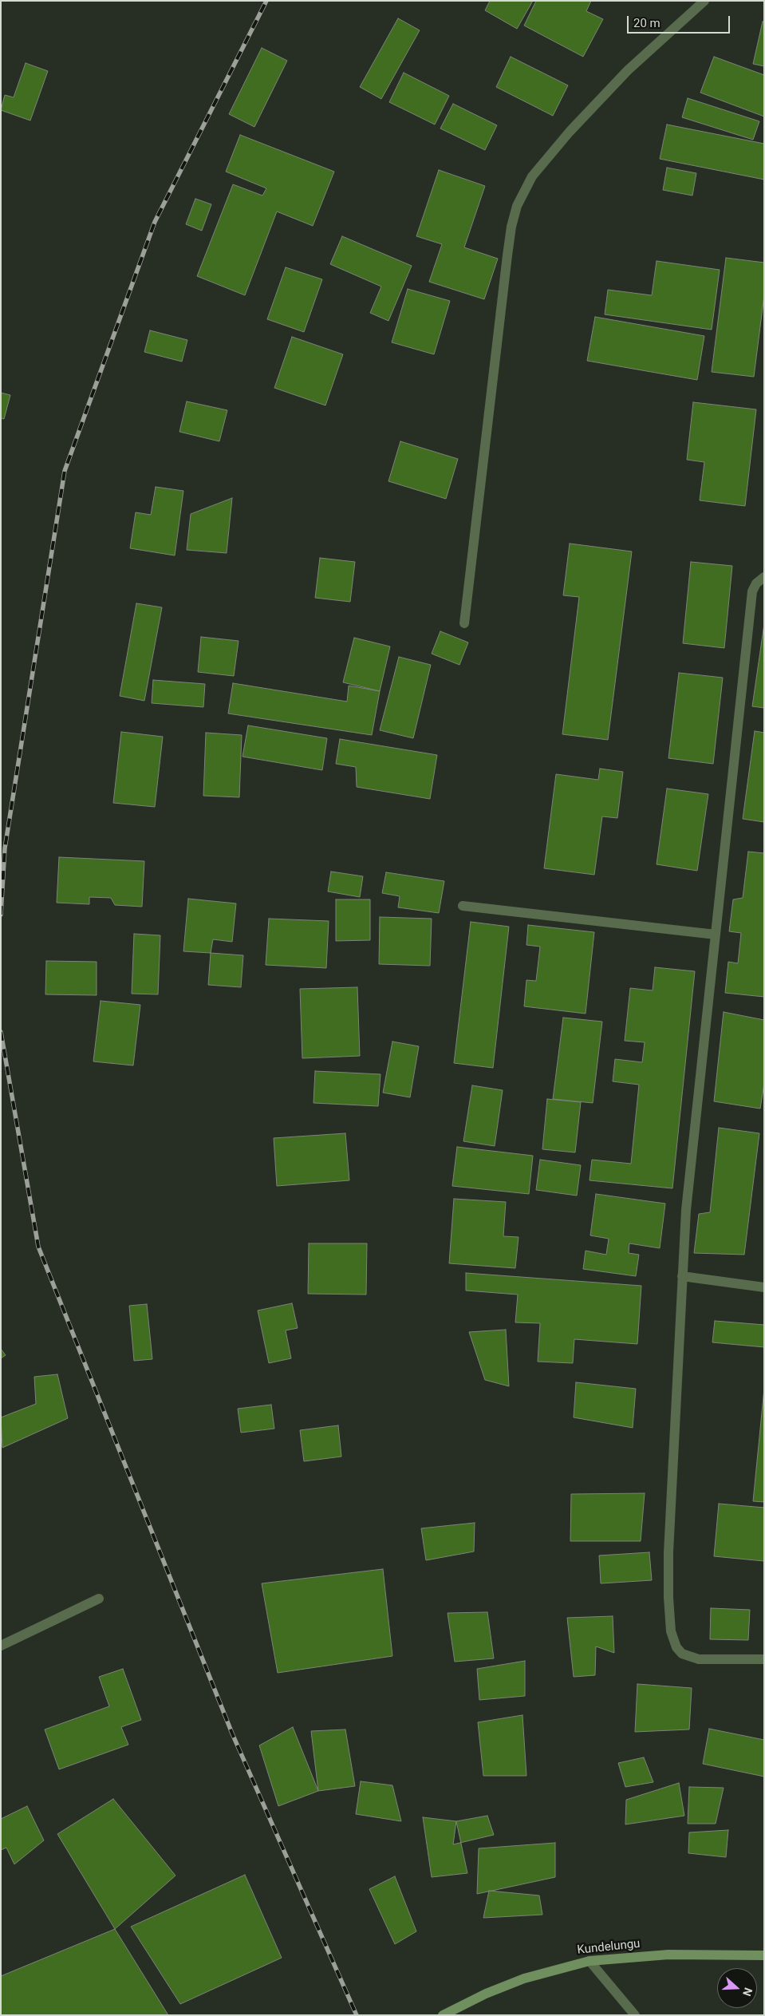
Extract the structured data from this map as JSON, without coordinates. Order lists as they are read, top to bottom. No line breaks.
{"streets":{"street":["Kundelungu"]},"scale_bar":"20 m","north":"right"}
